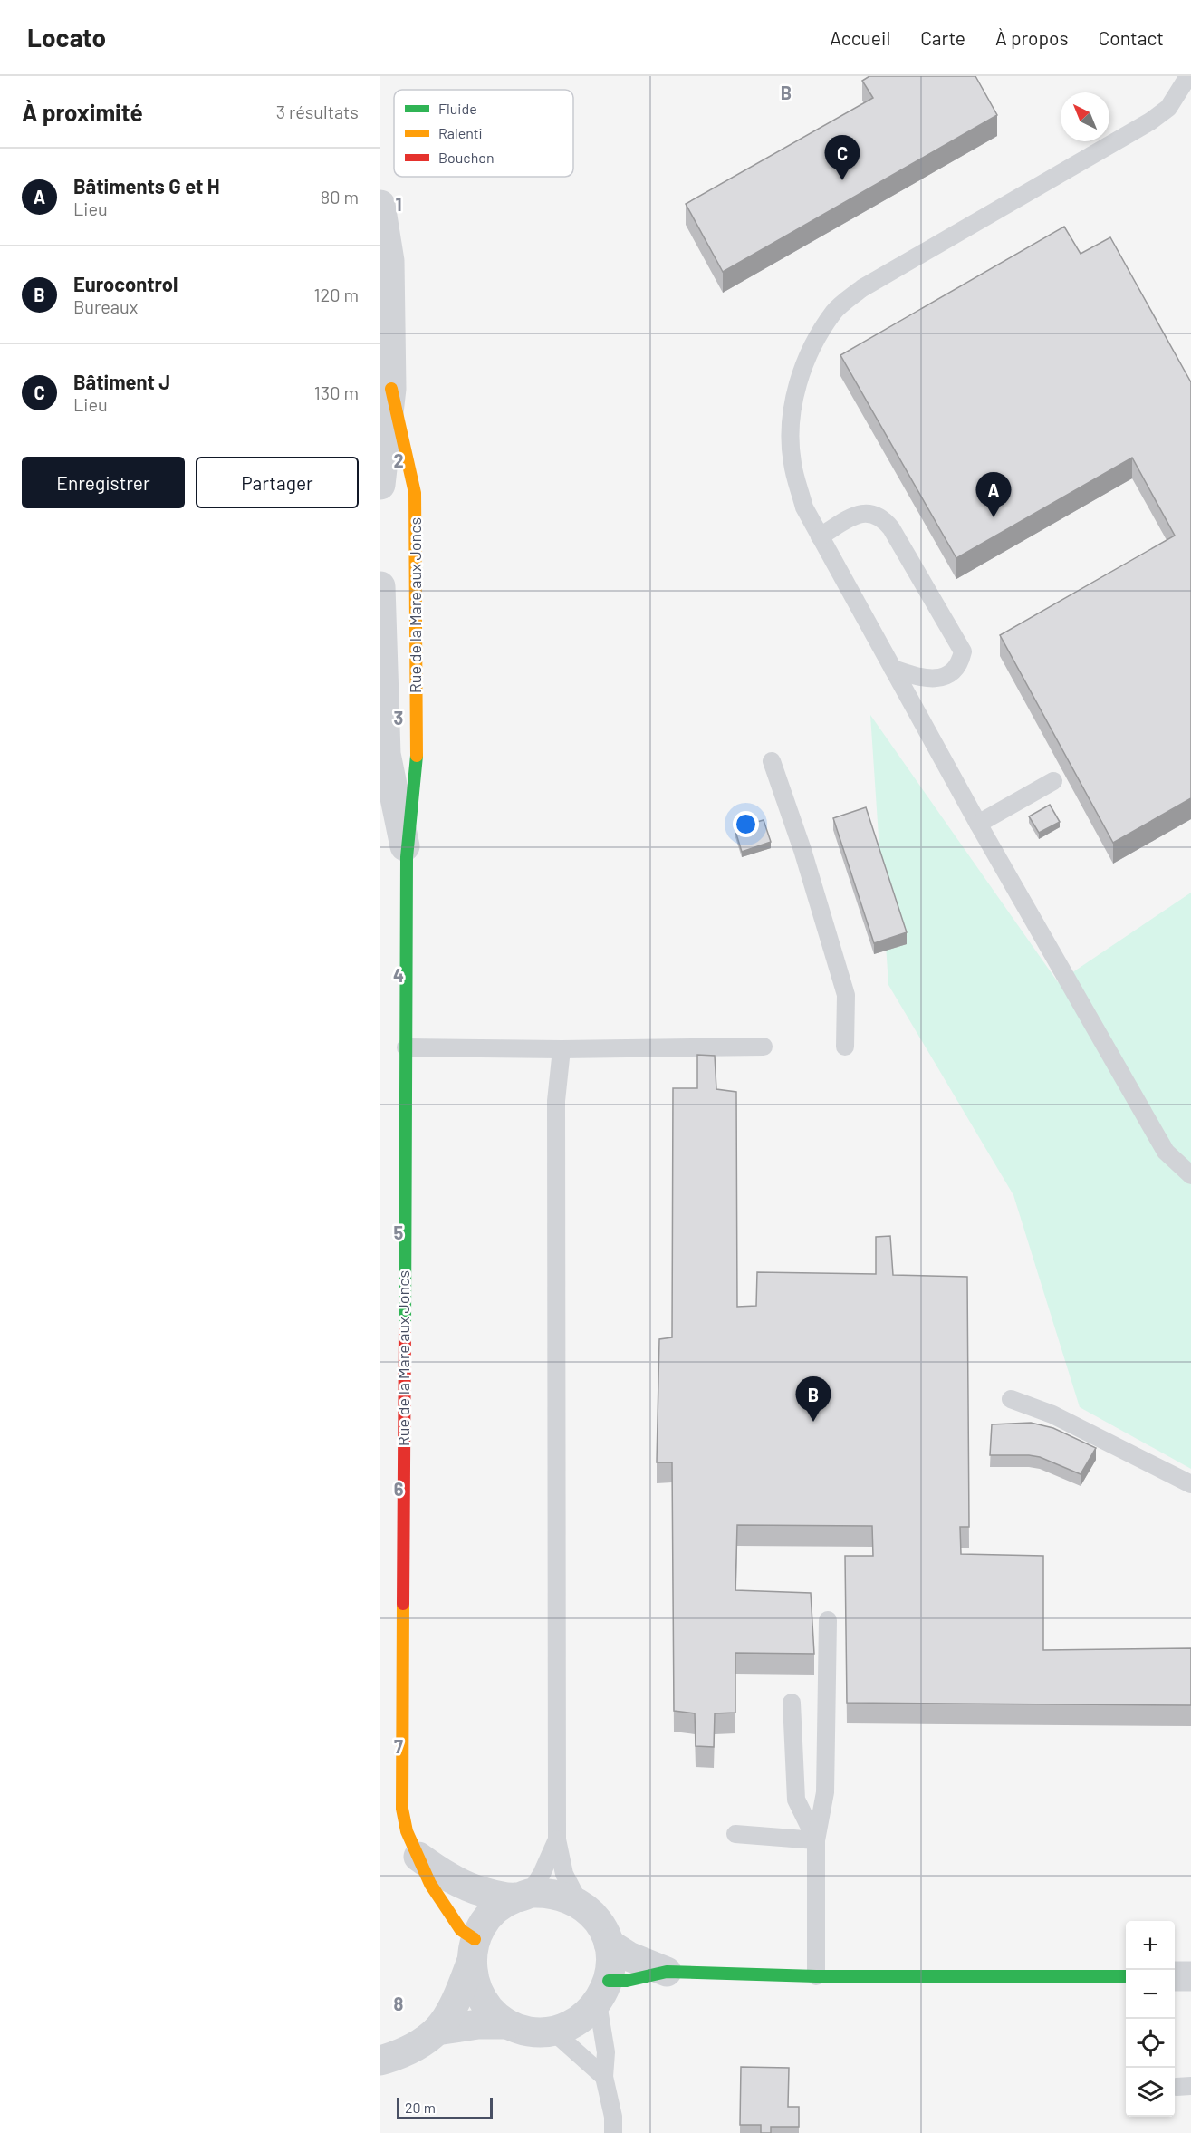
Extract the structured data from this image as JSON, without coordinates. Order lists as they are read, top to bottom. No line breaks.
{"streets":{"street":["Rue de la Mare aux Joncs"]},"legend":["Fluide","Ralenti","Bouchon"],"scale_bar":"20 m","north":"top left","page":{"header":"Locato","nav":["Accueil","Carte","À propos","Contact"],"heading":["À proximité","3 résultats"],"pins":["C","A","B"],"list":[{"mark":"A","name":"Bâtiments G et H","note":"Lieu","value":"80 m"},{"mark":"B","name":"Eurocontrol","note":"Bureaux","value":"120 m"},{"mark":"C","name":"Bâtiment J","note":"Lieu","value":"130 m"}],"buttons":["Enregistrer","Partager"],"map_buttons":["+","−"],"scale":"20 m"},"grid":{"columns":["B"],"rows":["1","2","3","4","5","6","7","8"]}}
